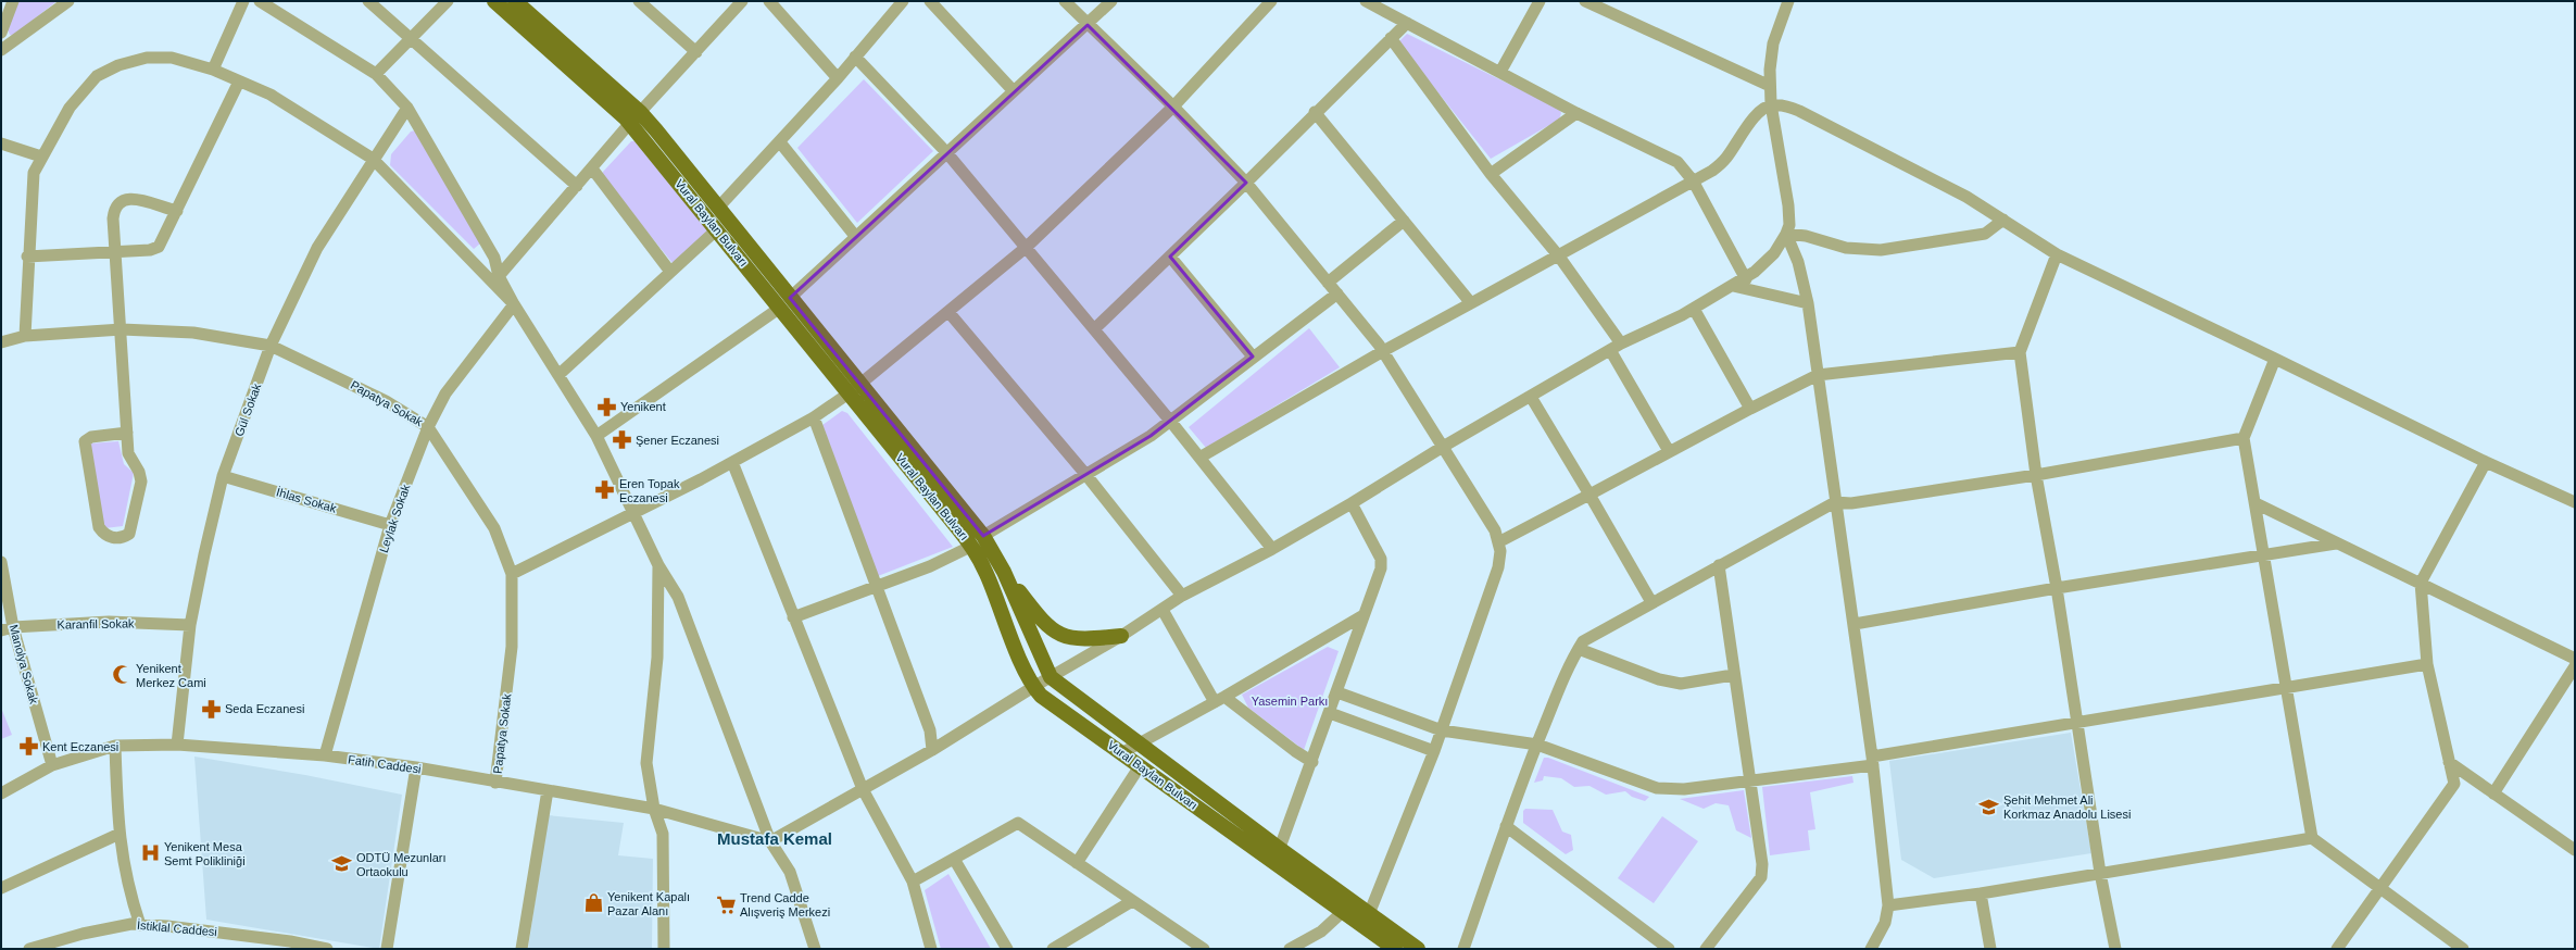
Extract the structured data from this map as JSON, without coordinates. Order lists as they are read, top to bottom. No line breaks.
{"streets":{"main road":["Vural Baylan Bulvarı"],"street":["Papatya Sokak","Gül Sokak","İhlas Sokak","Leylak Sokak","Karanfil Sokak","Manolya Sokak","Fatih Caddesi","İstiklal Caddesi"]},"crossings":[["Papatya Sokak","Gül Sokak"],["Papatya Sokak","Leylak Sokak"],["Papatya Sokak","Fatih Caddesi"],["Gül Sokak","İhlas Sokak"],["Gül Sokak","Karanfil Sokak"],["Gül Sokak","Fatih Caddesi"],["İhlas Sokak","Leylak Sokak"],["Leylak Sokak","Fatih Caddesi"],["Karanfil Sokak","Manolya Sokak"],["Manolya Sokak","Fatih Caddesi"]],"districts":["Mustafa Kemal"],"parks":["Yasemin Parkı"],"places":{"pharmacy":["Yenikent","Şener Eczanesi","Eren Topak Eczanesi","Seda Eczanesi","Kent Eczanesi"],"mosque":["Yenikent Merkez Cami"],"school or university":["Şehit Mehmet Ali Korkmaz Anadolu Lisesi","ODTÜ Mezunları Ortaokulu"],"hospital":["Yenikent Mesa Semt Polikliniği"],"shop":["Yenikent Kapalı Pazar Alanı"],"supermarket":["Trend Cadde Alışveriş Merkezi"]}}
